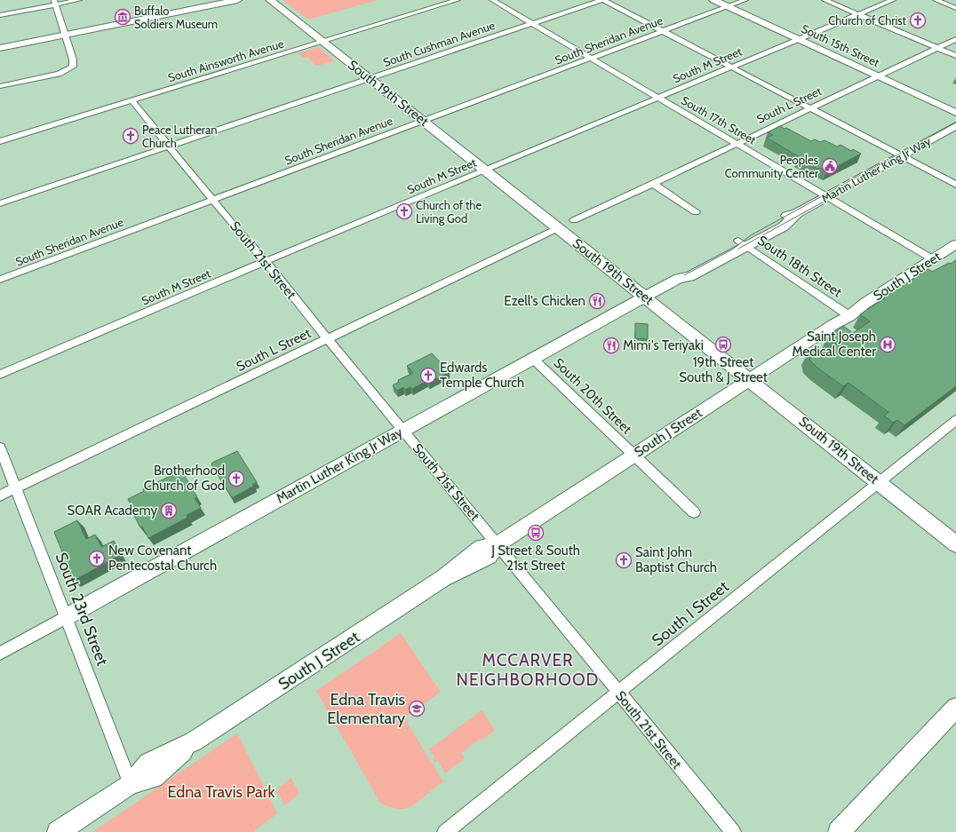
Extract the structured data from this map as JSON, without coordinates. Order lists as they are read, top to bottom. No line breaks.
{"streets":{"street":["South Sheridan Avenue","South Cushman Avenue","South 15th Street","South Ainsworth Avenue","South M Street","South 19th Street","South L Street","South 17th Street","Martin Luther King Jr Way","South 21st Street","South 18th Street","South J Street","South 20th Street","South 23rd Street","South I Street"]},"crossings":[["South Sheridan Avenue","South 15th Street"],["South Sheridan Avenue","South 19th Street"],["South Sheridan Avenue","South 17th Street"],["South Sheridan Avenue","South 21st Street"],["South Cushman Avenue","South 19th Street"],["South Cushman Avenue","South 17th Street"],["South Cushman Avenue","South 21st Street"],["South 15th Street","South M Street"],["South 15th Street","South L Street"],["South Ainsworth Avenue","South 19th Street"],["South Ainsworth Avenue","South 21st Street"],["South M Street","South 19th Street"],["South M Street","South 17th Street"],["South M Street","South 21st Street"],["South 19th Street","South L Street"],["South 19th Street","Martin Luther King Jr Way"],["South 19th Street","South J Street"],["South 19th Street","South I Street"],["South L Street","South 17th Street"],["South L Street","South 21st Street"],["South L Street","South 23rd Street"],["South 17th Street","Martin Luther King Jr Way"],["South 17th Street","South J Street"],["Martin Luther King Jr Way","South 21st Street"],["Martin Luther King Jr Way","South 18th Street"],["Martin Luther King Jr Way","South 20th Street"],["Martin Luther King Jr Way","South 23rd Street"],["South 21st Street","South J Street"],["South 21st Street","South I Street"],["South 18th Street","South J Street"],["South J Street","South 20th Street"],["South J Street","South 23rd Street"]],"districts":["MCCARVER NEIGHBORHOOD"],"parks":["Edna Travis Park"],"places":{"museum":["Buffalo Soldiers Museum"],"church":["Church of Christ","Peace Lutheran Church","Church of the Living God","Edwards Temple Church","Brotherhood Church of God","New Covenant Pentecostal Church","Saint John Baptist Church"],"public building":["Peoples Community Center"],"restaurant":["Ezell's Chicken","Mimi's Teriyaki"],"bus stop":["19th Street South & J Street","J Street & South 21st Street"],"hospital":["Saint Joseph Medical Center"],"building":["SOAR Academy"],"school or university":["Edna Travis Elementary"]}}
